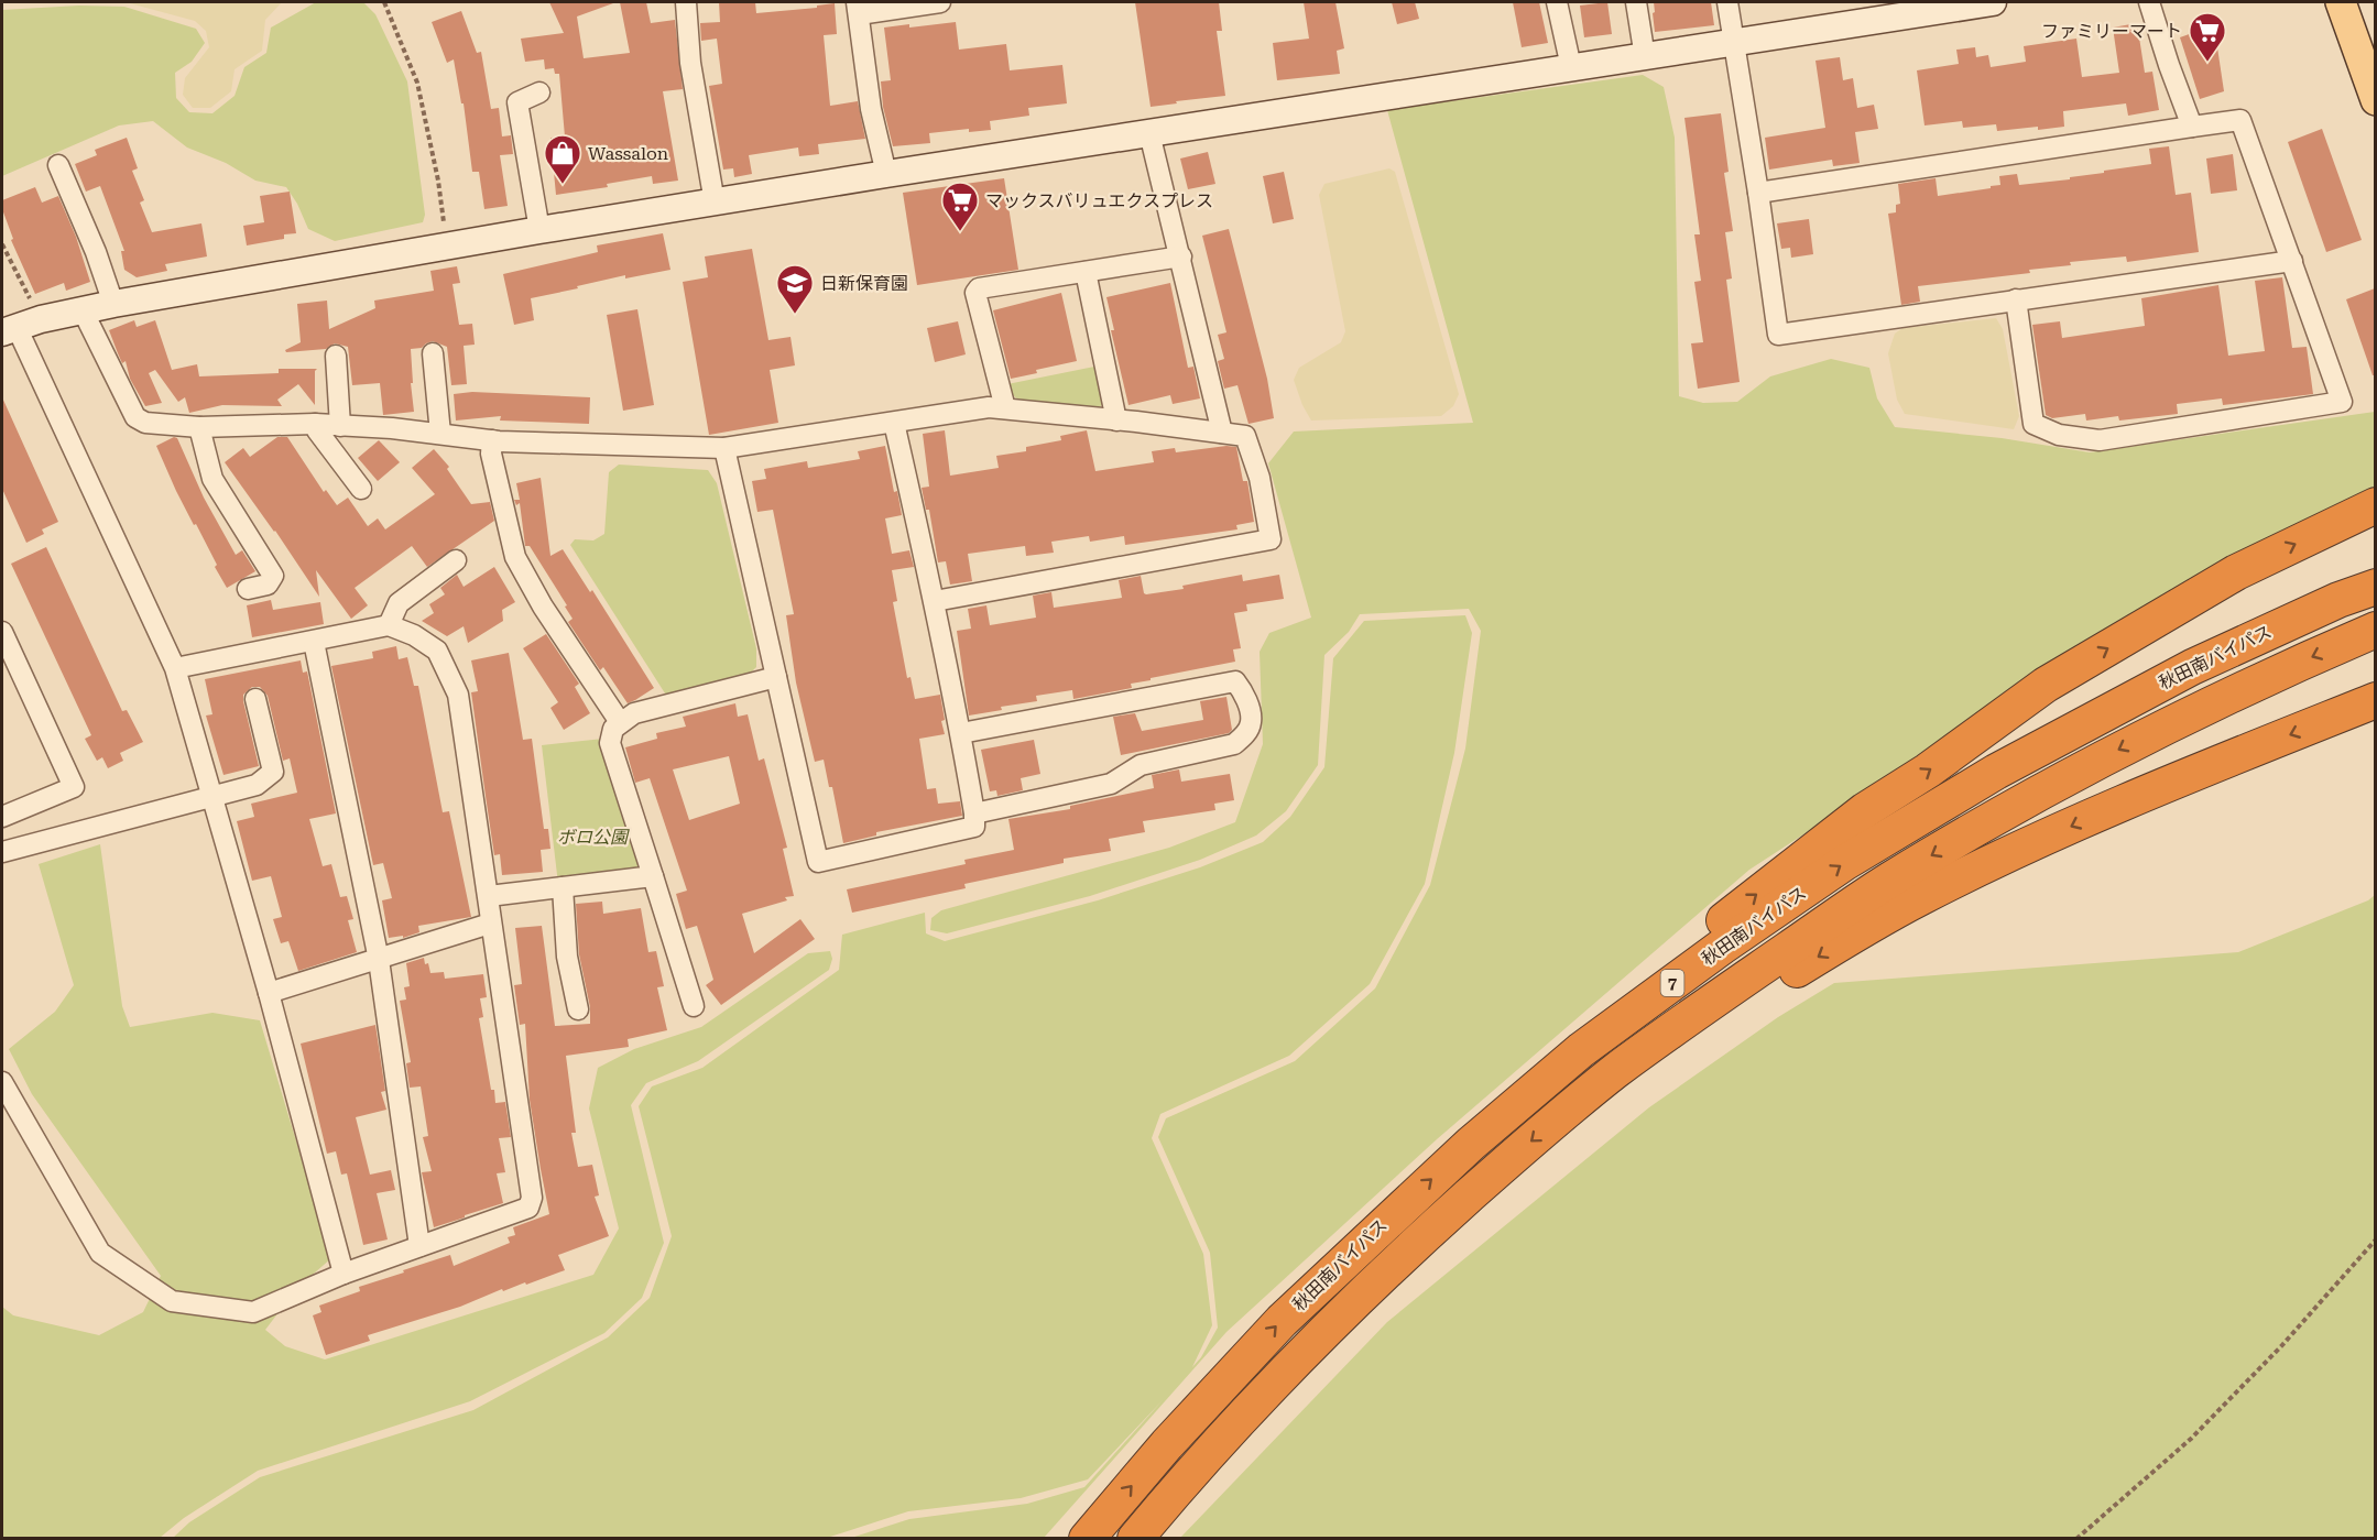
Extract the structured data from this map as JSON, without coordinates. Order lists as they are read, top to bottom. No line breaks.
{"streets":{"highway":["秋田南バイパス","7"]},"parks":["ボロ公園"],"places":{"supermarket":["ファミリーマート","マックスバリュエクスプレス"],"shop":["Wassalon"],"school or university":["日新保育園"]}}
